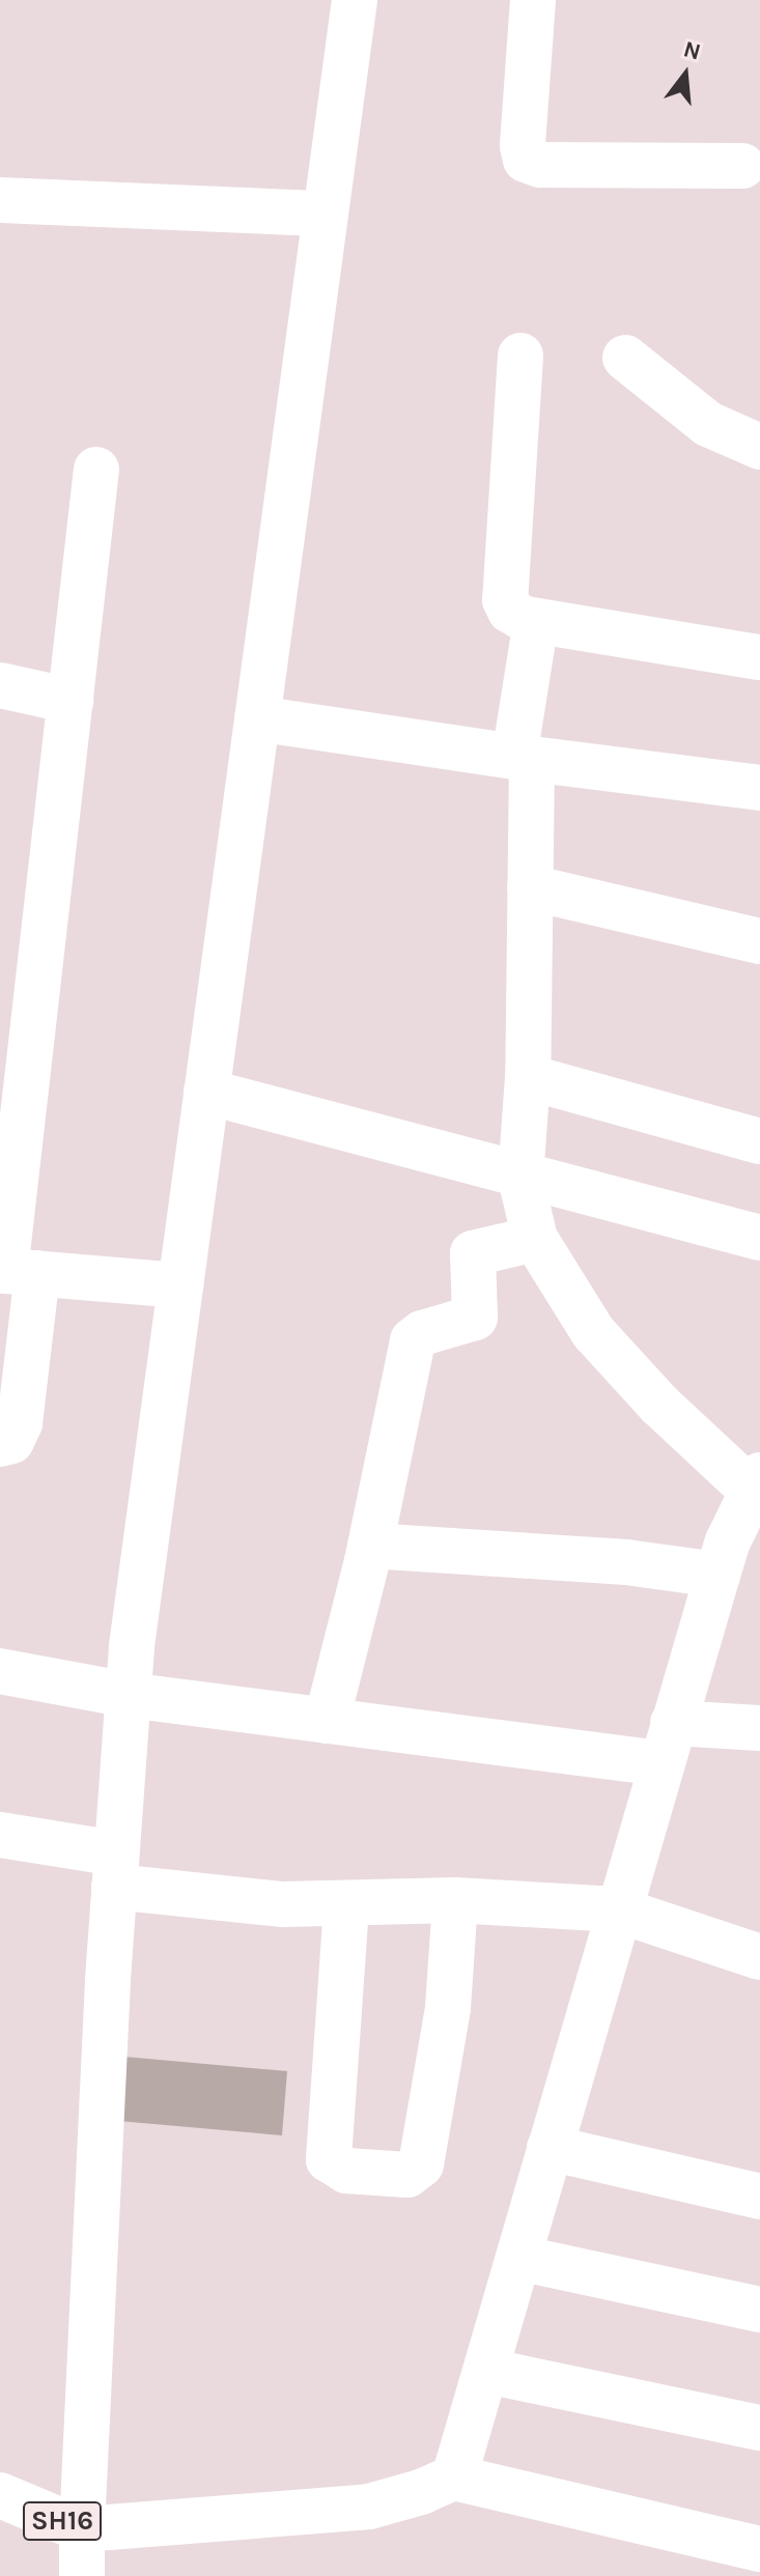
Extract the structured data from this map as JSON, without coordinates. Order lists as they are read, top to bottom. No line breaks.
{"streets":{"street":["SH16"]},"north":"top"}
